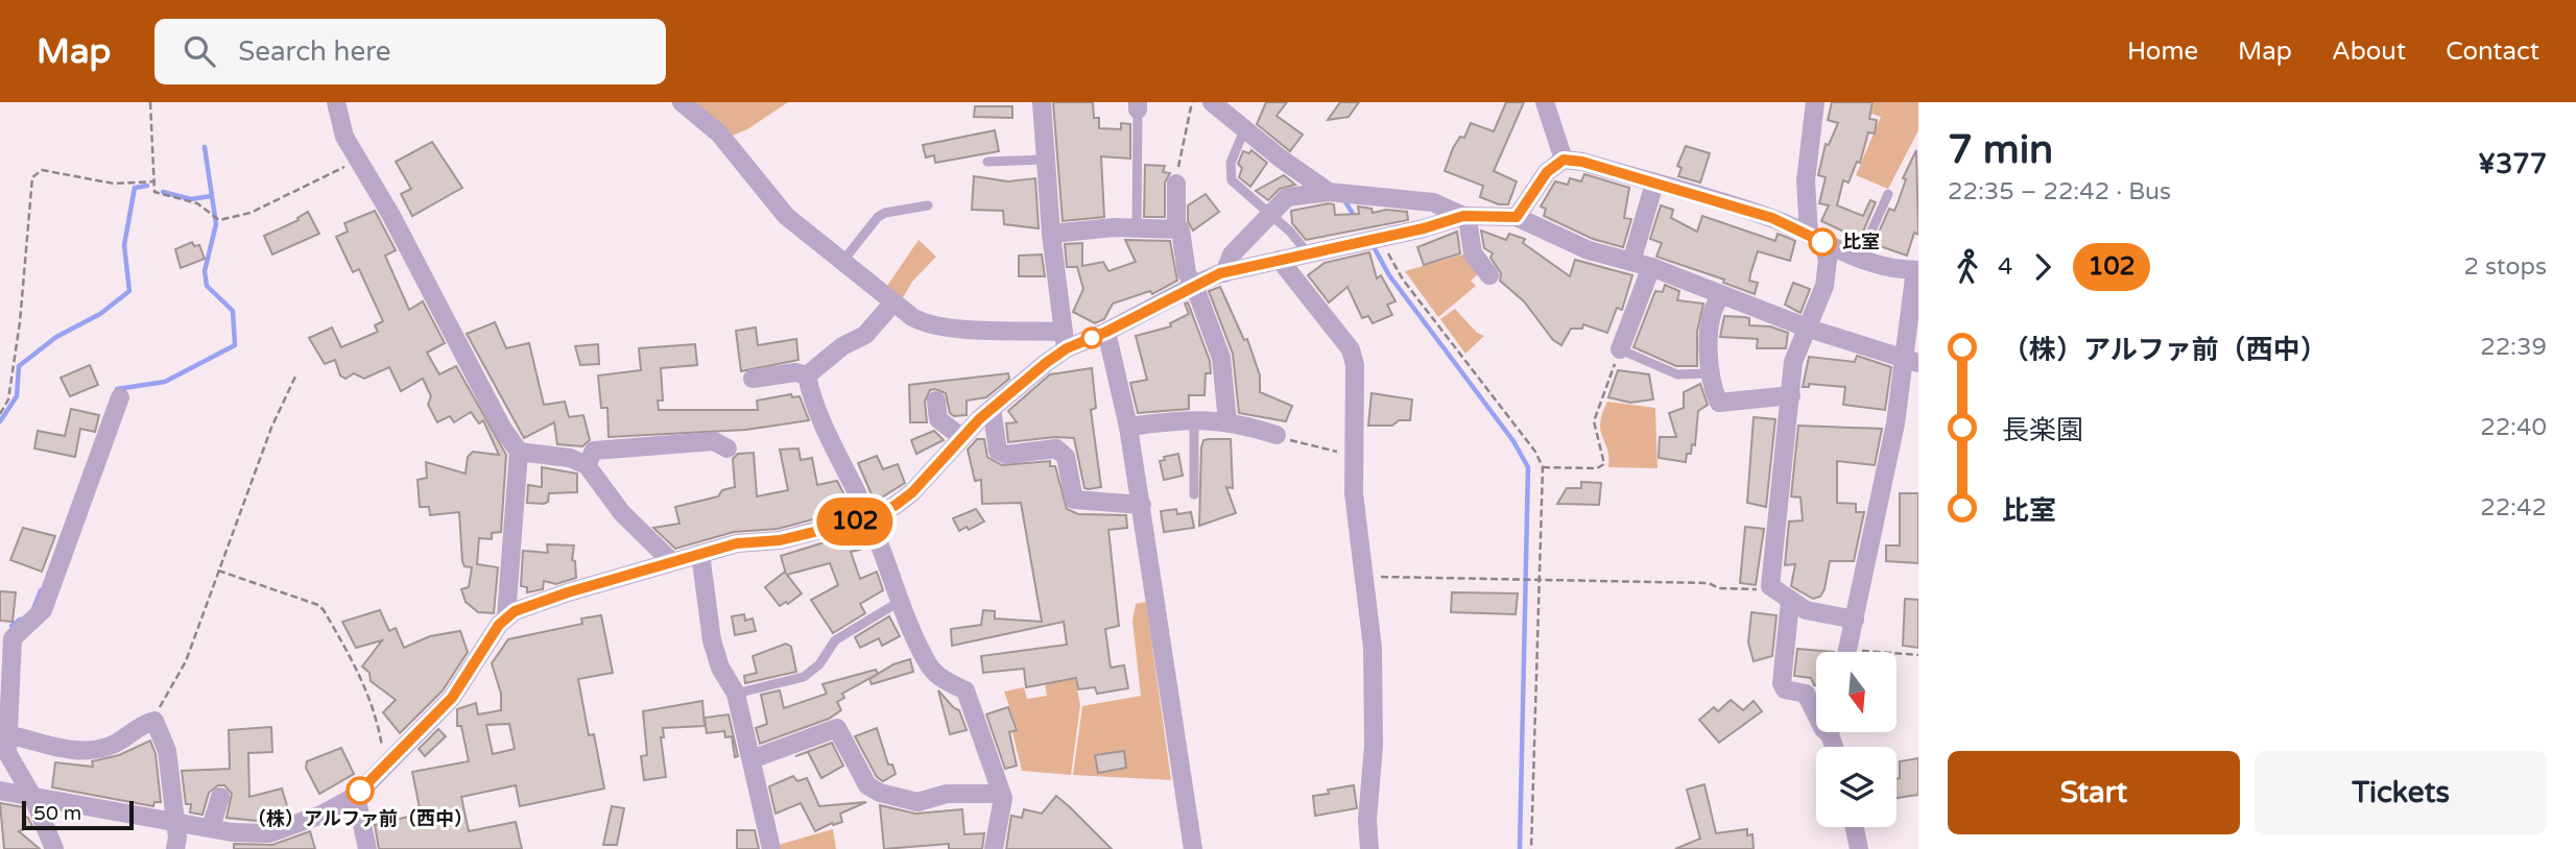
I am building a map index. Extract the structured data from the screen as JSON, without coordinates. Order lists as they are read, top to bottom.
{
  "places": ["比室", "（株）アルファ前（西中）"],
  "lines": ["bus line 102"],
  "scale_bar": "50 m",
  "north": "bottom",
  "page": {
    "header": "Map",
    "search": "Search here",
    "nav": [
      "Home",
      "Map",
      "About",
      "Contact"
    ],
    "on_map": "102",
    "heading": ["7 min", "22:35 – 22:42 · Bus", "¥377"],
    "legs": ["4", "102", "2 stops"],
    "list": [
      {
        "name": "（株）アルファ前（西中）",
        "value": "22:39"
      },
      {
        "name": "長楽園",
        "value": "22:40"
      },
      {
        "name": "比室",
        "value": "22:42"
      }
    ],
    "buttons": ["Start", "Tickets"],
    "scale": "50 m"
  }
}
